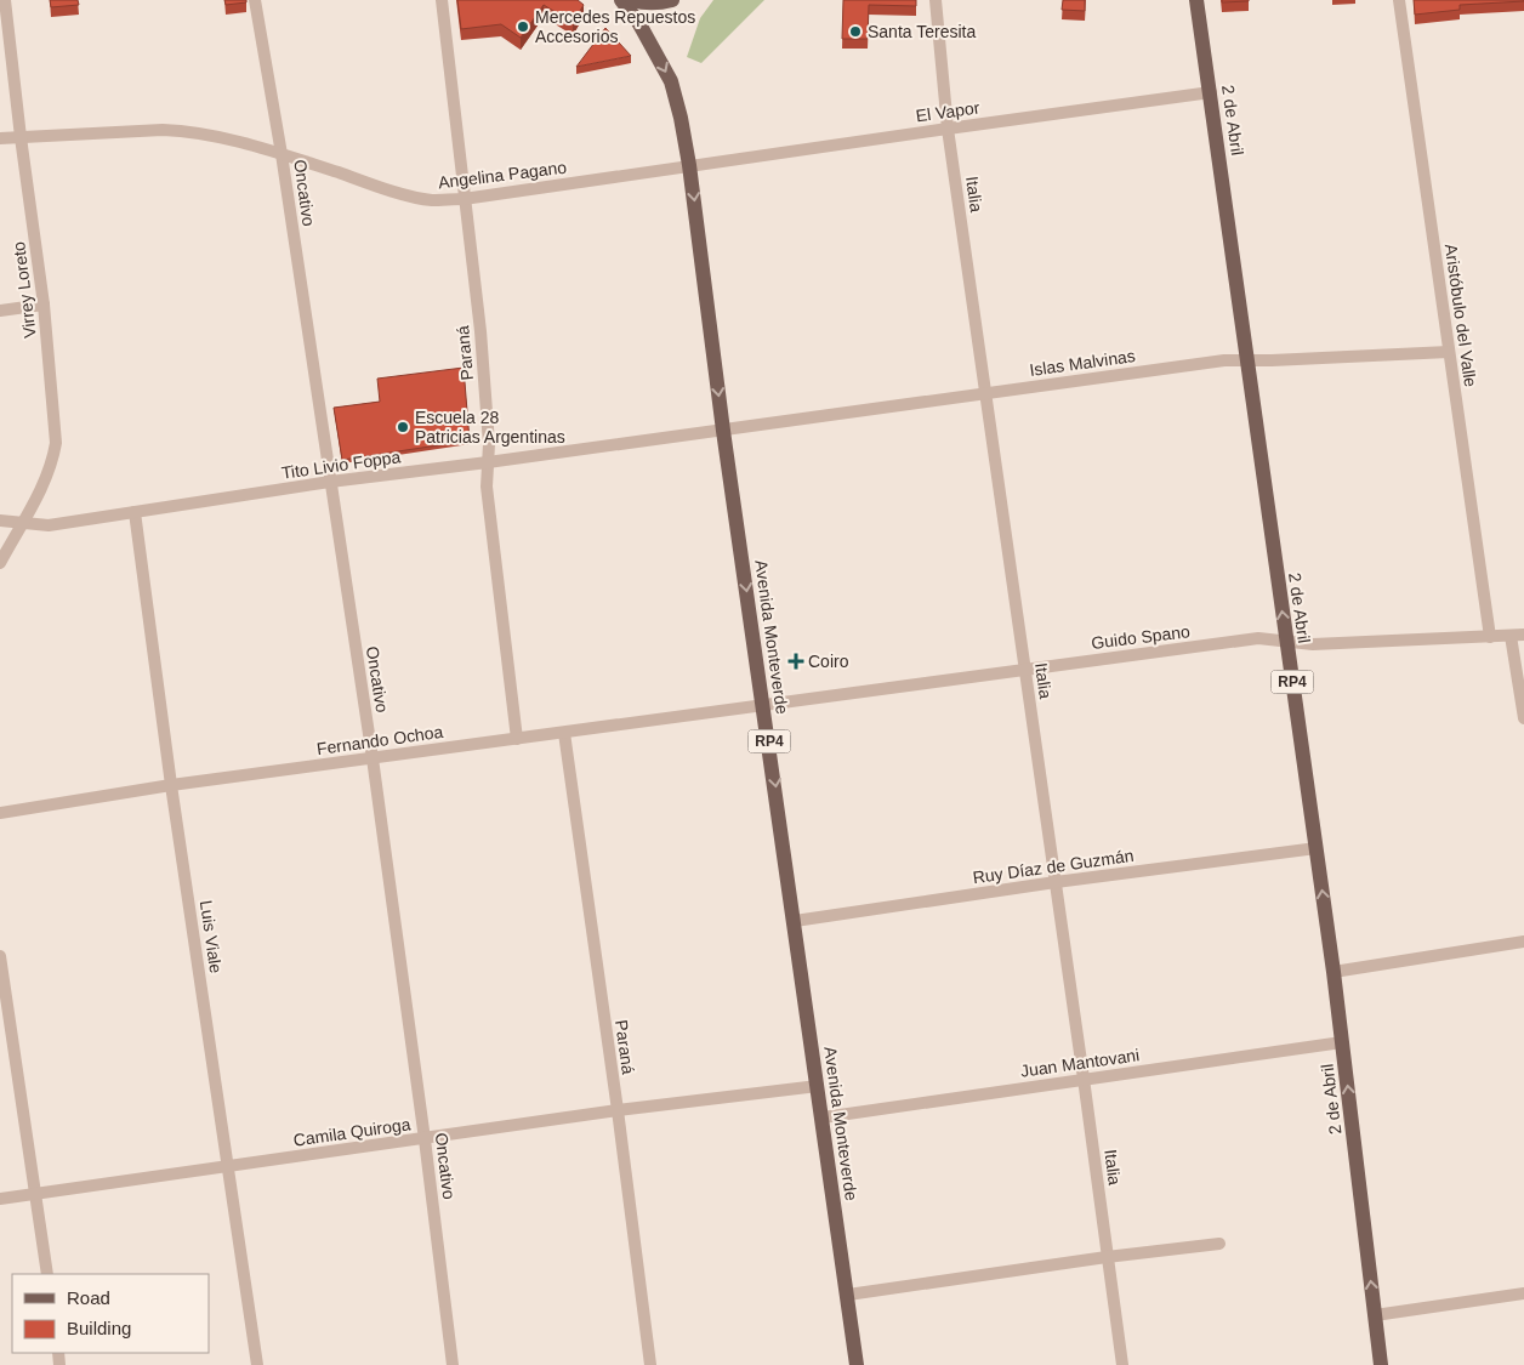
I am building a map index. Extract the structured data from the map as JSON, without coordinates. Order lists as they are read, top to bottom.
{
  "streets": {
    "main road": ["2 de Abril", "Avenida Monteverde", "RP4"],
    "street": [
      "El Vapor",
      "Angelina Pagano",
      "Oncativo",
      "Italia",
      "Virrey Loreto",
      "Aristóbulo del Valle",
      "Paraná",
      "Islas Malvinas",
      "Tito Livio Foppa",
      "Guido Spano",
      "Fernando Ochoa",
      "Ruy Díaz de Guzmán",
      "Luis Viale",
      "Juan Mantovani",
      "Camila Quiroga"
    ]
  },
  "crossings": [
    ["El Vapor", "2 de Abril"],
    ["El Vapor", "Angelina Pagano"],
    ["El Vapor", "Italia"],
    ["El Vapor", "Avenida Monteverde"],
    ["2 de Abril", "Islas Malvinas"],
    ["2 de Abril", "Guido Spano"],
    ["2 de Abril", "Ruy Díaz de Guzmán"],
    ["2 de Abril", "Juan Mantovani"],
    ["Angelina Pagano", "Oncativo"],
    ["Angelina Pagano", "Virrey Loreto"],
    ["Angelina Pagano", "Paraná"],
    ["Angelina Pagano", "Avenida Monteverde"],
    ["Oncativo", "Tito Livio Foppa"],
    ["Oncativo", "Fernando Ochoa"],
    ["Oncativo", "Camila Quiroga"],
    ["Italia", "Islas Malvinas"],
    ["Italia", "Guido Spano"],
    ["Italia", "Ruy Díaz de Guzmán"],
    ["Italia", "Juan Mantovani"],
    ["Virrey Loreto", "Tito Livio Foppa"],
    ["Aristóbulo del Valle", "Islas Malvinas"],
    ["Aristóbulo del Valle", "Guido Spano"],
    ["Paraná", "Tito Livio Foppa"],
    ["Paraná", "Fernando Ochoa"],
    ["Paraná", "Camila Quiroga"],
    ["Islas Malvinas", "Tito Livio Foppa"],
    ["Islas Malvinas", "Avenida Monteverde"],
    ["Tito Livio Foppa", "Avenida Monteverde"],
    ["Tito Livio Foppa", "Luis Viale"],
    ["Avenida Monteverde", "Guido Spano"],
    ["Avenida Monteverde", "Fernando Ochoa"],
    ["Avenida Monteverde", "Ruy Díaz de Guzmán"],
    ["Avenida Monteverde", "Juan Mantovani"],
    ["Avenida Monteverde", "Camila Quiroga"],
    ["Guido Spano", "Fernando Ochoa"],
    ["Fernando Ochoa", "Luis Viale"],
    ["Luis Viale", "Camila Quiroga"]
  ],
  "one_way": ["2 de Abril", "Avenida Monteverde"],
  "places": {
    "other": ["Mercedes Repuestos Accesorios", "Santa Teresita", "Escuela 28 Patricias Argentinas"],
    "health": ["Coiro"]
  },
  "legend": ["Road", "Building"]
}
